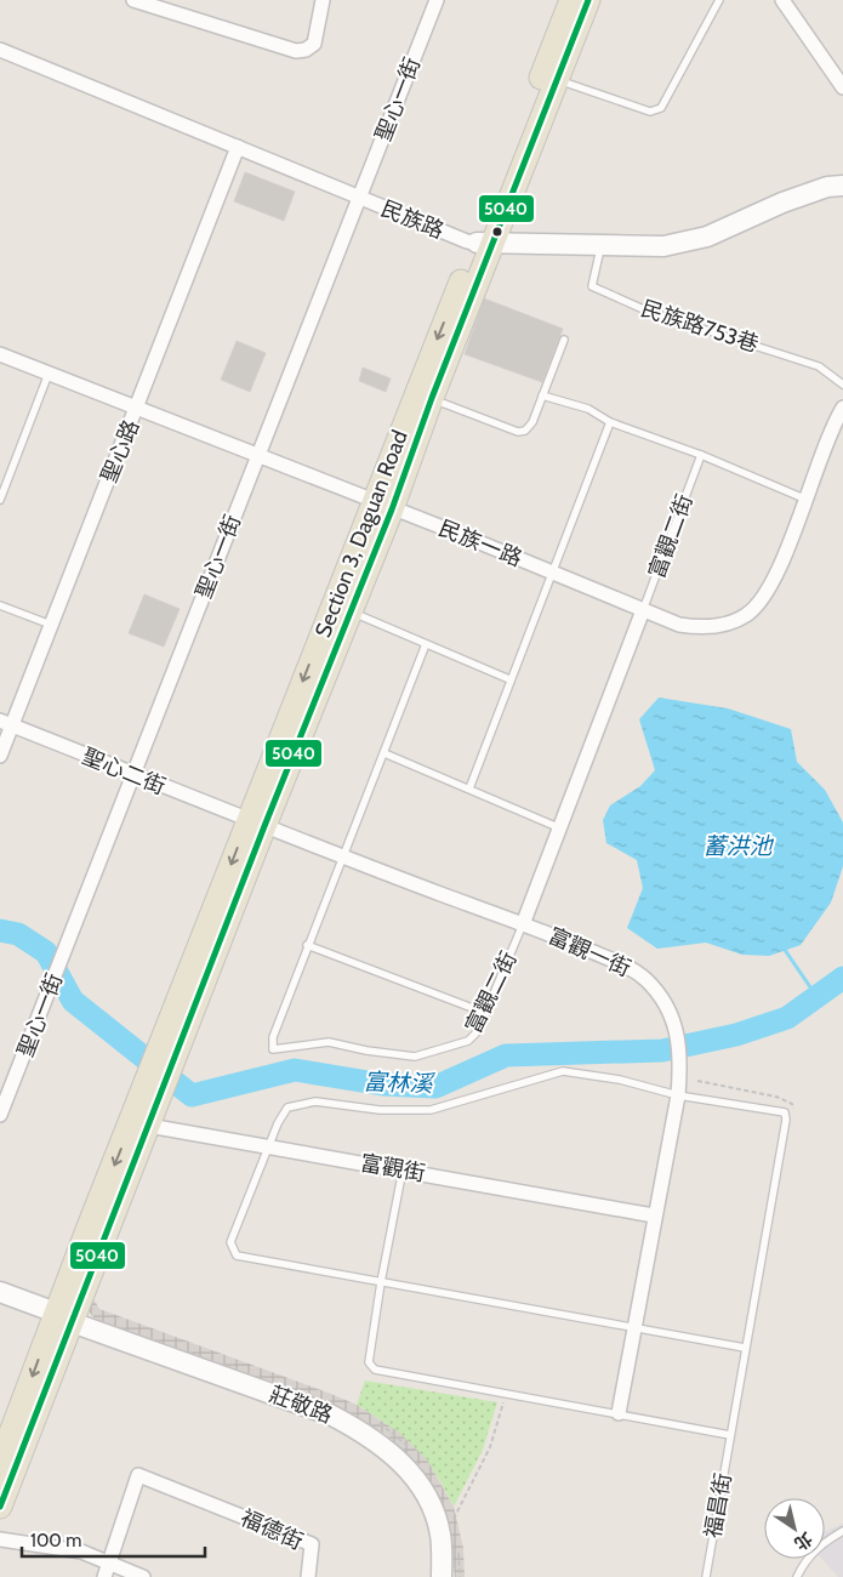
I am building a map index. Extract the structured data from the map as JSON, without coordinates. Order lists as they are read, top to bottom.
{
  "streets": {
    "main road": ["Section 3, Daguan Road"],
    "street": [
      "聖心一街",
      "民族路",
      "聖心路",
      "富觀二街",
      "民族一路",
      "聖心二街",
      "富觀一街",
      "富觀街",
      "莊敬路",
      "福德街"
    ],
    "lane": ["民族路753巷", "福昌街"]
  },
  "crossings": [
    ["聖心一街", "民族路"],
    ["聖心一街", "民族一路"],
    ["聖心一街", "聖心二街"],
    ["民族路", "民族路753巷"],
    ["民族路", "聖心路"],
    ["民族路", "Section 3, Daguan Road"],
    ["聖心路", "民族一路"],
    ["聖心路", "聖心二街"],
    ["Section 3, Daguan Road", "民族一路"],
    ["Section 3, Daguan Road", "聖心二街"],
    ["Section 3, Daguan Road", "富觀一街"],
    ["Section 3, Daguan Road", "富觀街"],
    ["富觀二街", "民族一路"],
    ["富觀二街", "富觀一街"],
    ["聖心二街", "富觀一街"],
    ["富觀一街", "富觀街"],
    ["富觀一街", "福昌街"]
  ],
  "water": ["蓄洪池", "富林溪"],
  "lines": ["transit line 5040"],
  "scale_bar": "100 m",
  "north": "bottom right"
}
